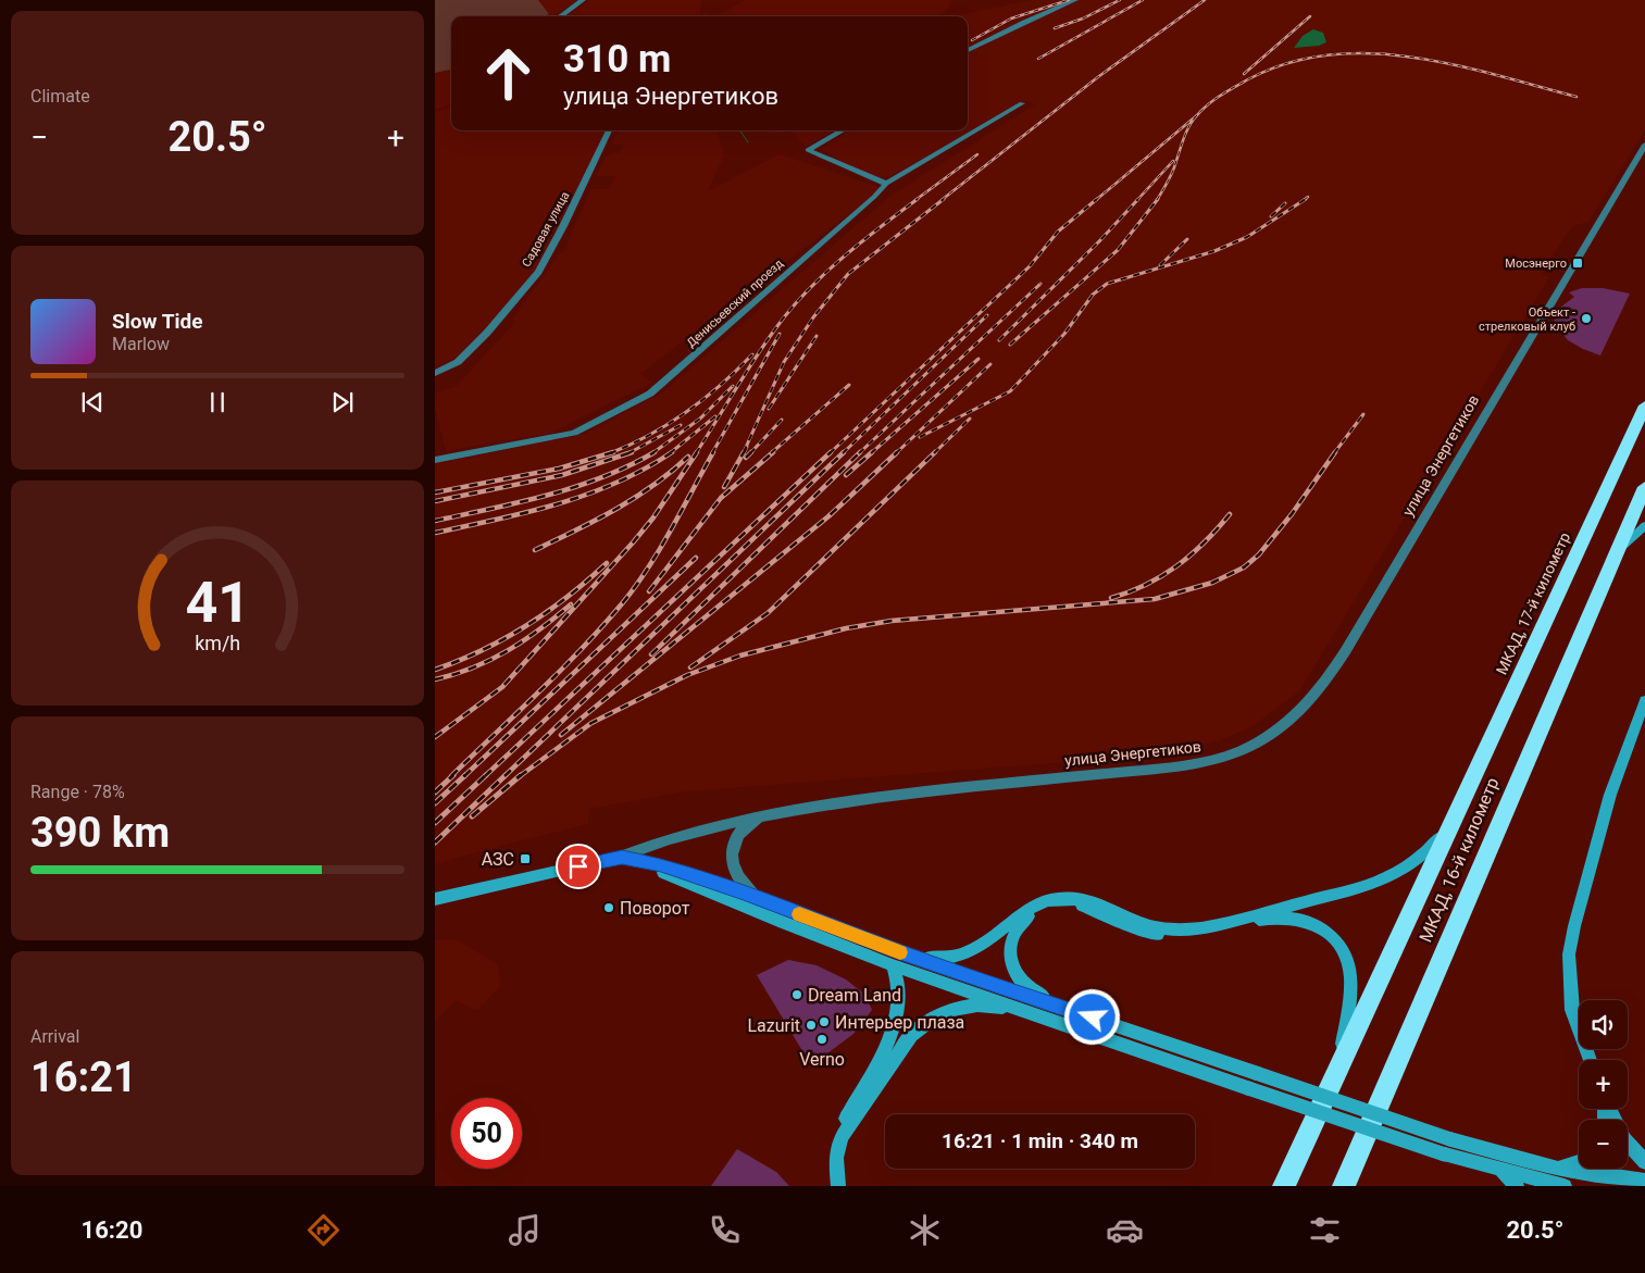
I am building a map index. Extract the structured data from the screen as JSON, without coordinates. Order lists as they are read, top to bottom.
{
  "streets": {
    "highway": ["МКАД, 17-й километр", "МКАД, 16-й километр"],
    "main road": ["улица Энергетиков"],
    "street": ["Садовая улица", "Денисьевский проезд"]
  },
  "crossings": [
    ["МКАД, 17-й километр", "МКАД, 16-й километр"]
  ],
  "places": {
    "transit": ["Мосэнерго", "АЗС"],
    "other": [
      "Объект - стрелковый клуб",
      "Поворот",
      "Dream Land",
      "Интерьер плаза",
      "Lazurit",
      "Verno"
    ]
  },
  "page": {
    "tile": [
      "Climate",
      ["Range · 78%", "390 km"],
      ["Arrival", "16:21"]
    ],
    "turn": ["310 m", "улица Энергетиков"],
    "heat": ["−", "20.5°", "+"],
    "song": ["Slow Tide", "Marlow"],
    "map_buttons": ["+", "−"],
    "limit": "50",
    "trip": "16:21 · 1 min · 340 m",
    "tabs": ["16:20", "20.5°"],
    "gauge": ["41", "km/h"]
  }
}
